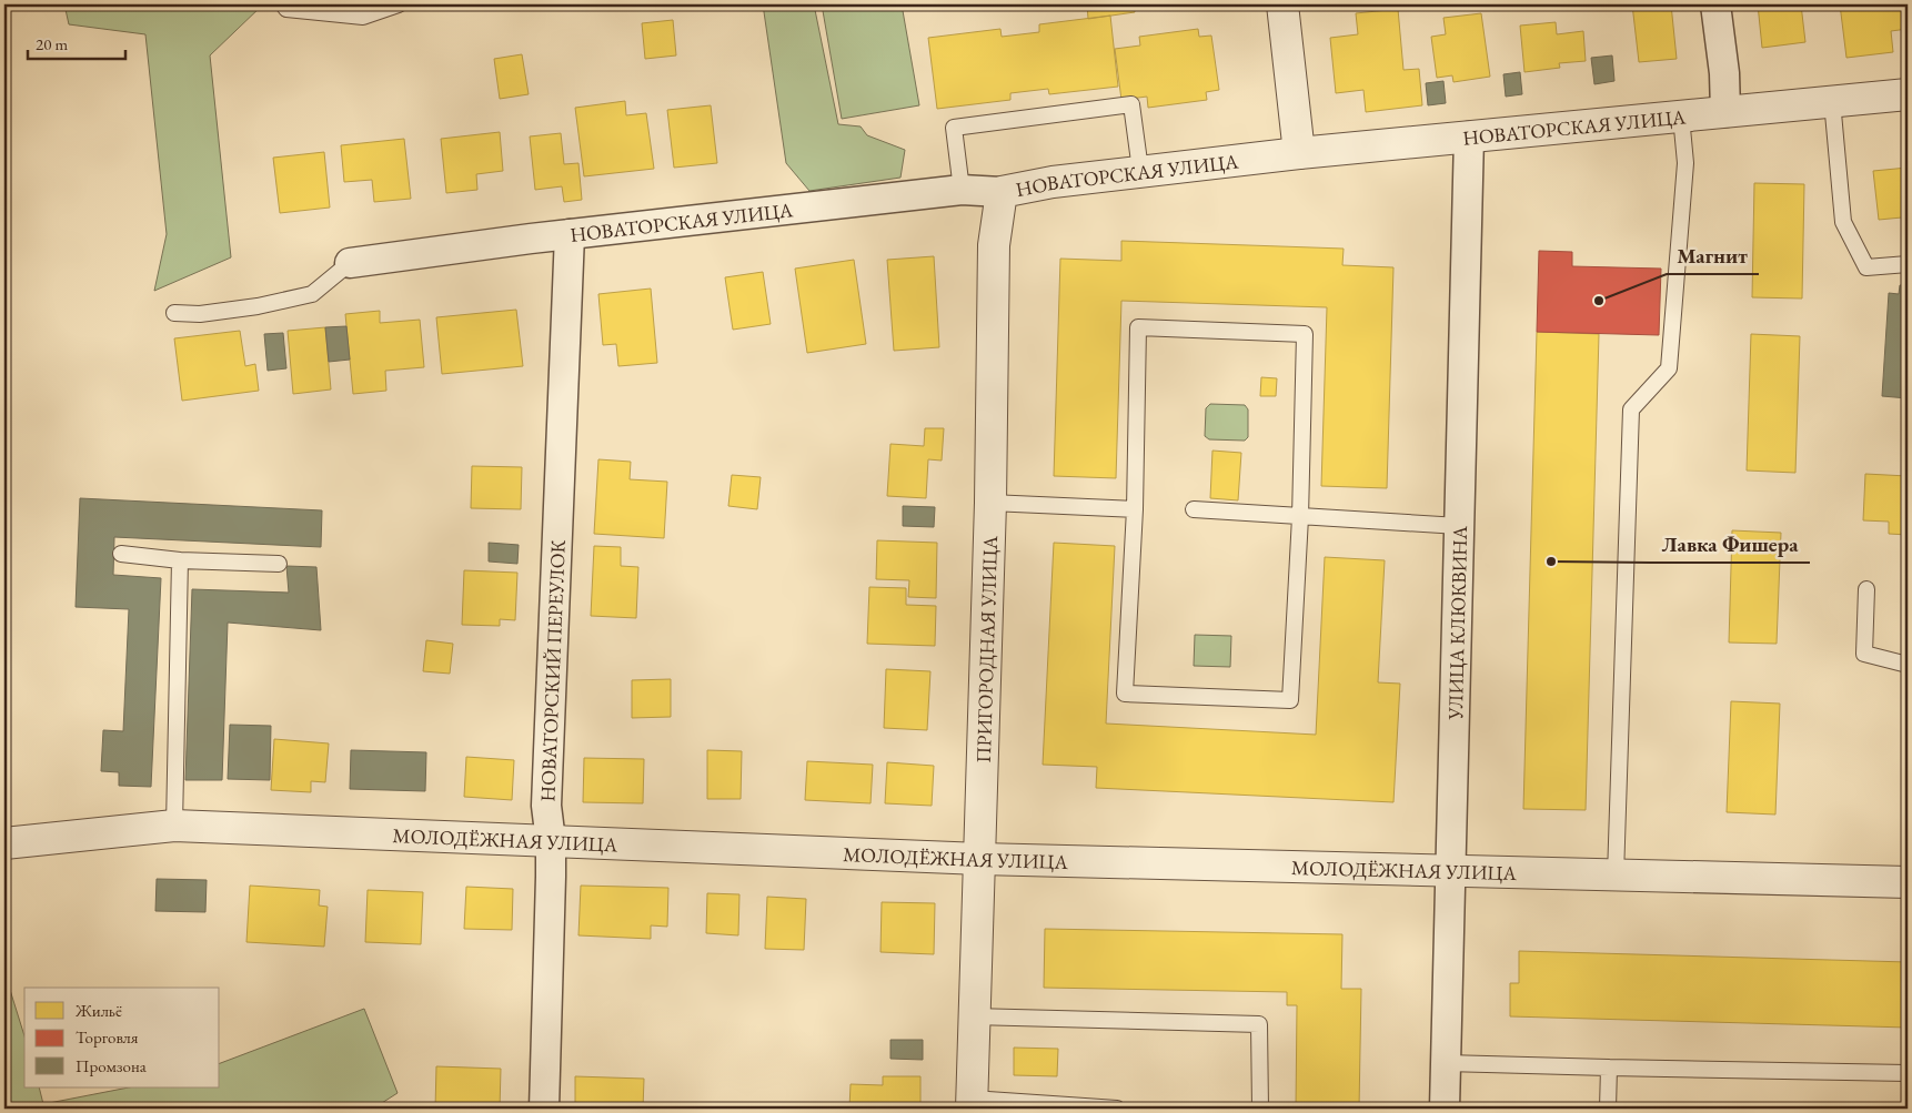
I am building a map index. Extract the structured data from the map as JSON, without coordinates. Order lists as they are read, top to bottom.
{
  "streets": {
    "street": [
      "НОВАТОРСКАЯ УЛИЦА",
      "УЛИЦА КЛЮКВИНА",
      "ПРИГОРОДНАЯ УЛИЦА",
      "НОВАТОРСКИЙ ПЕРЕУЛОК",
      "МОЛОДЁЖНАЯ УЛИЦА"
    ]
  },
  "crossings": [
    ["НОВАТОРСКАЯ УЛИЦА", "УЛИЦА КЛЮКВИНА"],
    ["НОВАТОРСКАЯ УЛИЦА", "ПРИГОРОДНАЯ УЛИЦА"],
    ["НОВАТОРСКАЯ УЛИЦА", "НОВАТОРСКИЙ ПЕРЕУЛОК"],
    ["УЛИЦА КЛЮКВИНА", "МОЛОДЁЖНАЯ УЛИЦА"],
    ["ПРИГОРОДНАЯ УЛИЦА", "МОЛОДЁЖНАЯ УЛИЦА"],
    ["НОВАТОРСКИЙ ПЕРЕУЛОК", "МОЛОДЁЖНАЯ УЛИЦА"]
  ],
  "places": ["Магнит", "Лавка Фишера"],
  "legend": ["Жильё", "Торговля", "Промзона"],
  "scale_bar": "20 m"
}
